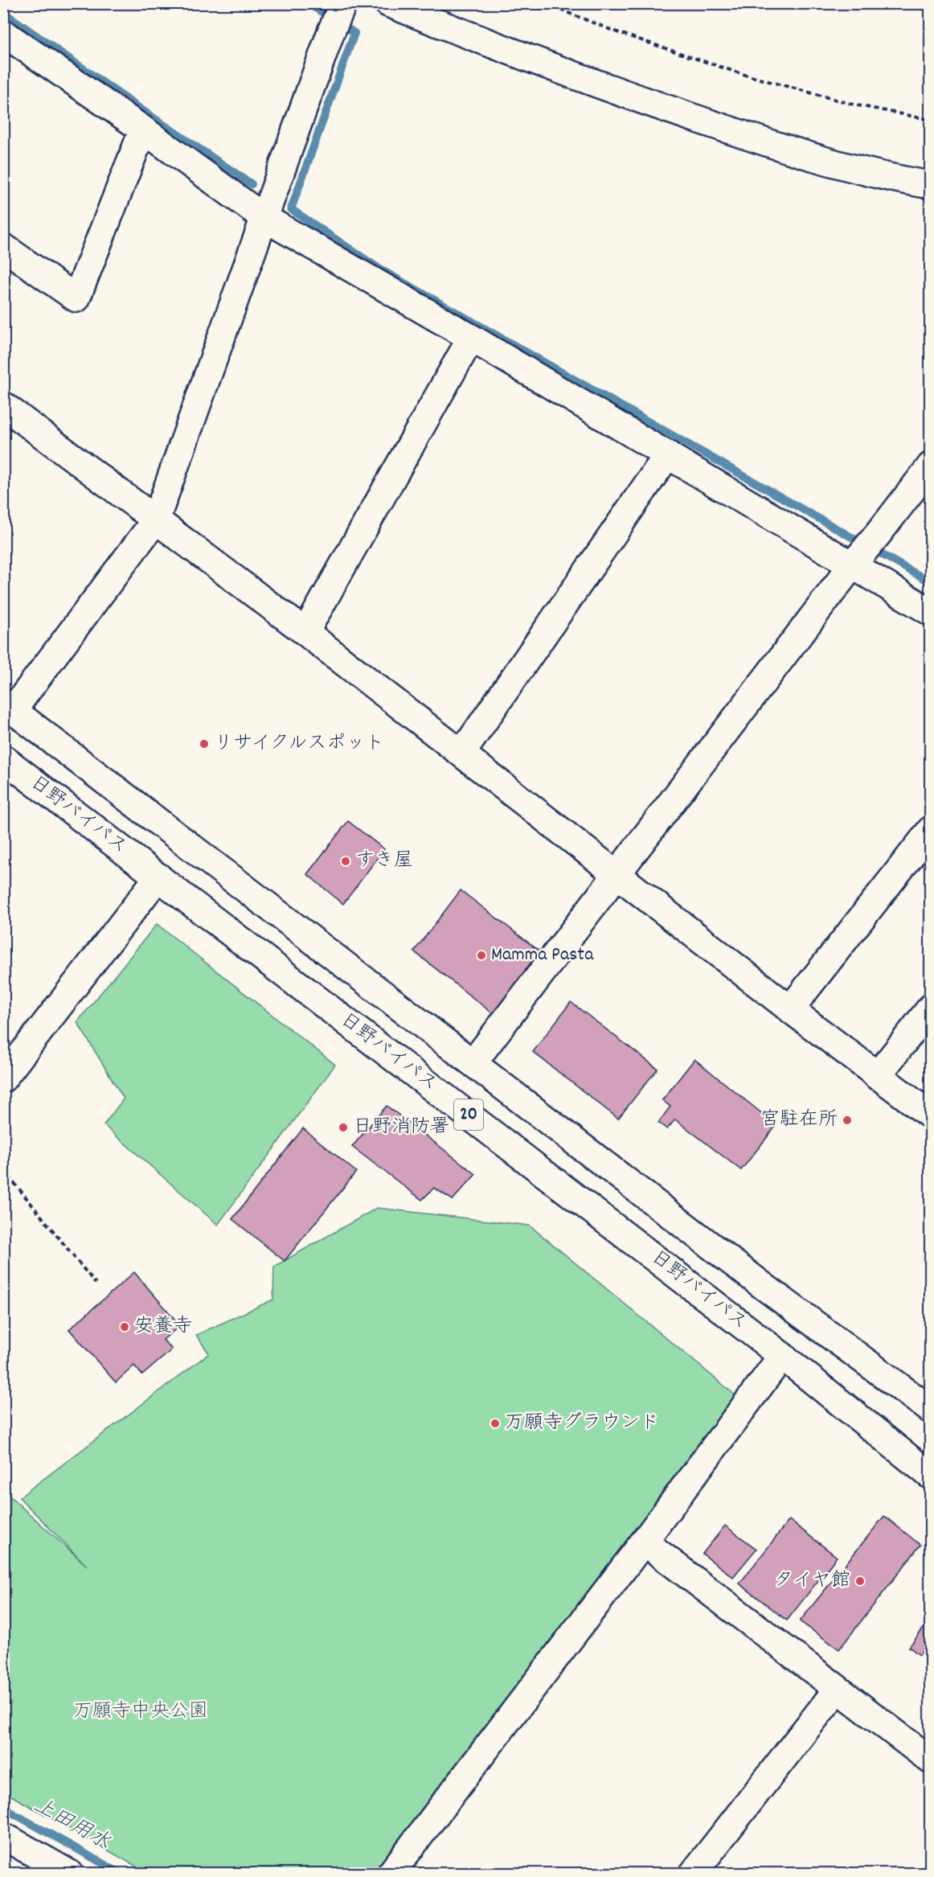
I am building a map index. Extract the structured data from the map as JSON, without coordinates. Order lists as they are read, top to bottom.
{
  "streets": {
    "main road": ["日野バイパス", "20"]
  },
  "water": ["上田用水"],
  "parks": ["万願寺中央公園"],
  "places": [
    "リサイクルスポット",
    "すき屋",
    "Mamma Pasta",
    "宮駐在所",
    "日野消防署",
    "安養寺",
    "万願寺グラウンド",
    "タイヤ館"
  ]
}
